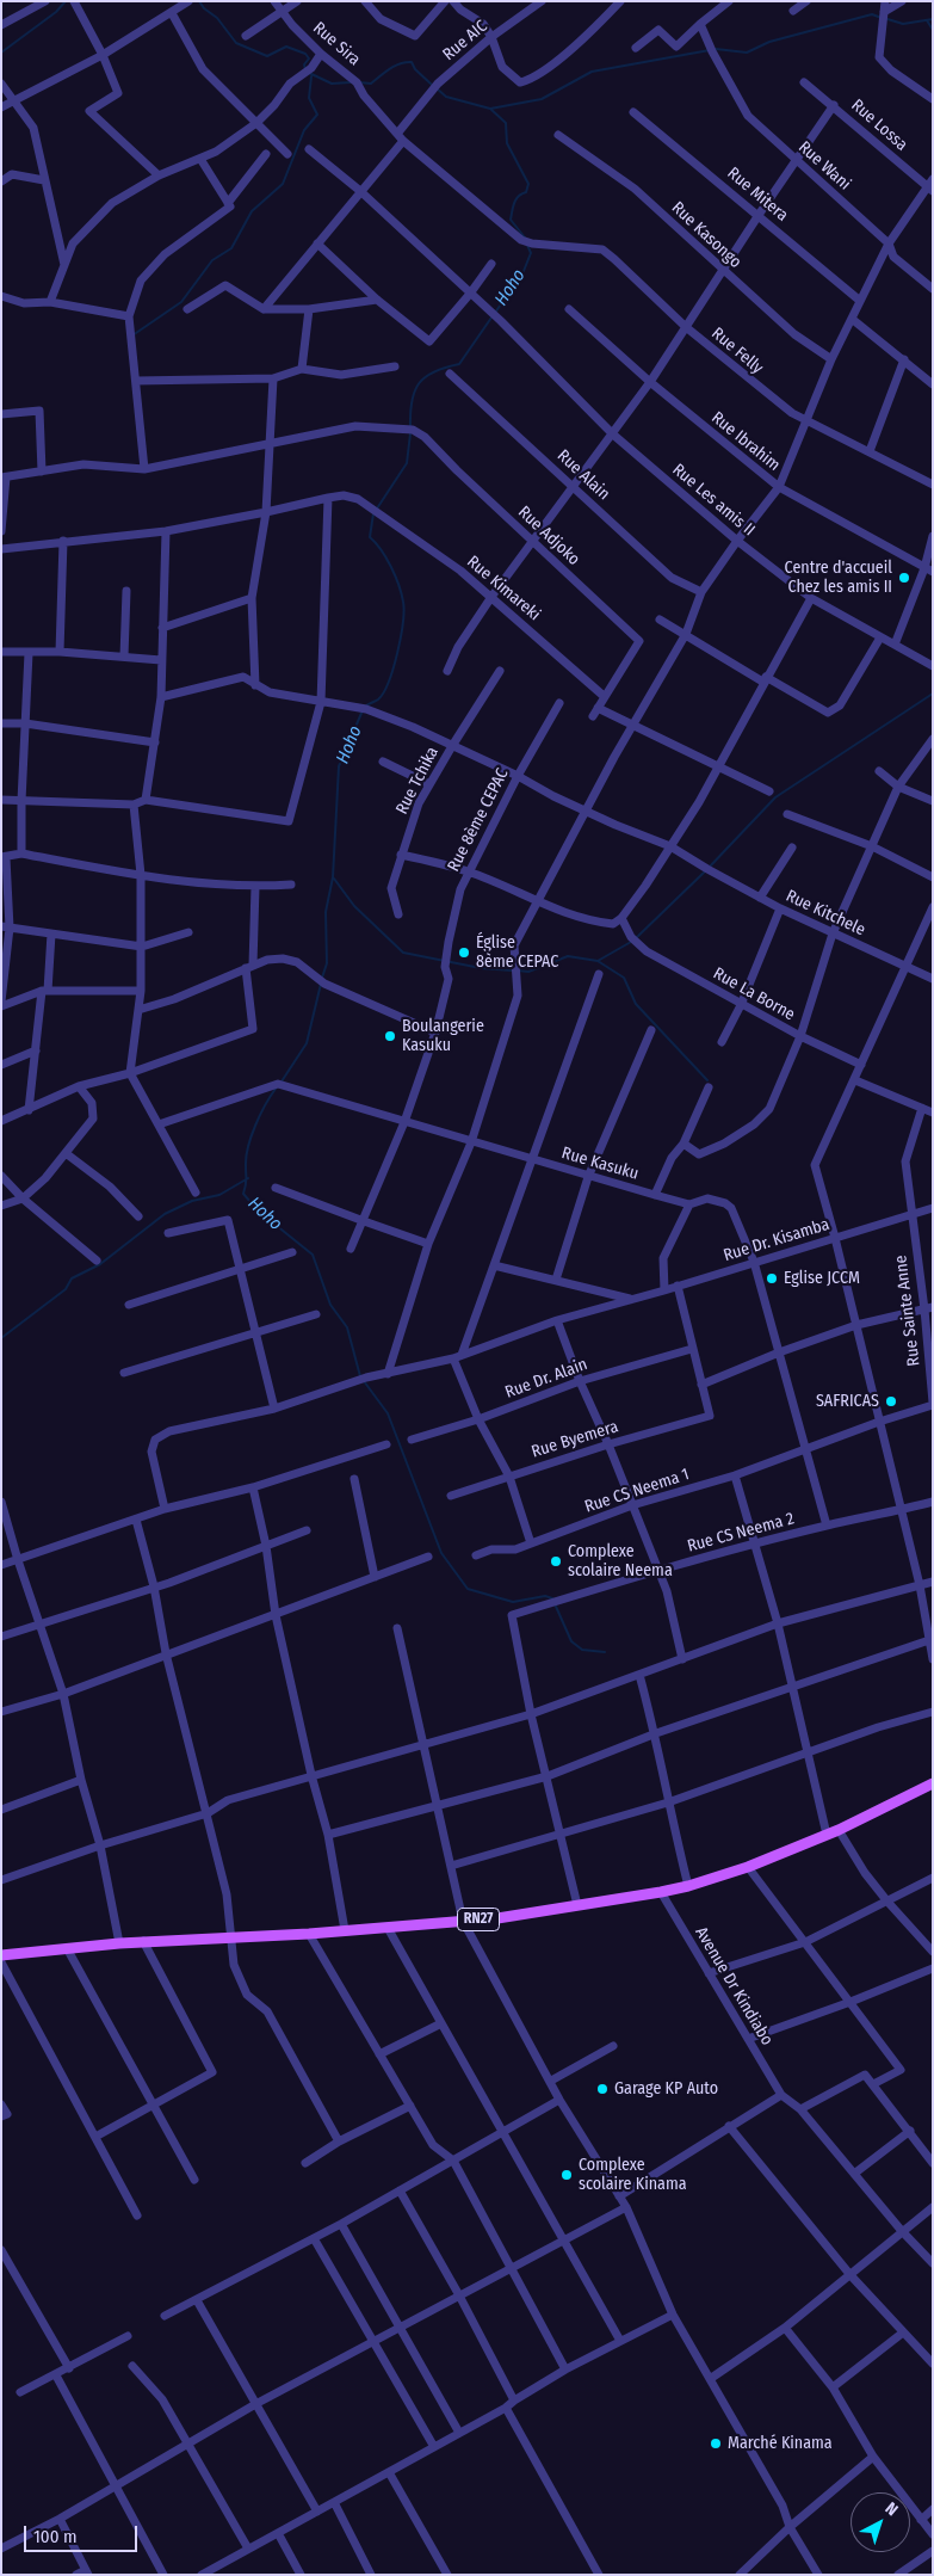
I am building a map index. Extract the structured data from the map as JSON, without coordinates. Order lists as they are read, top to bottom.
{
  "streets": {
    "main road": ["RN27"],
    "street": [
      "Rue AIC",
      "Rue Sira",
      "Rue Lossa",
      "Rue Wani",
      "Rue Mitera",
      "Rue Kasongo",
      "Rue Felly",
      "Rue Ibrahim",
      "Rue Alain",
      "Rue Les amis II",
      "Rue Adjoko",
      "Rue Kimareki",
      "Rue Tchika",
      "Rue 8ème CEPAC",
      "Rue Kitchele",
      "Rue La Borne",
      "Rue Kasuku",
      "Rue Dr. Kisamba",
      "Rue Sainte Anne",
      "Rue Dr. Alain",
      "Rue Byemera",
      "Rue CS Neema 1",
      "Rue CS Neema 2",
      "Avenue Dr Kindiabo"
    ]
  },
  "crossings": [
    ["Rue AIC", "Rue Sira"],
    ["Rue AIC", "Rue Les amis II"],
    ["Rue Sira", "Rue Felly"],
    ["Rue Adjoko", "Rue Kimareki"],
    ["Rue Tchika", "Rue Kitchele"],
    ["Rue 8ème CEPAC", "Rue Kitchele"],
    ["Rue Kasuku", "Rue Dr. Kisamba"],
    ["Rue Kasuku", "Rue CS Neema 1"],
    ["Rue Kasuku", "Rue CS Neema 2"],
    ["Rue Dr. Kisamba", "Rue Sainte Anne"],
    ["Rue Sainte Anne", "Rue CS Neema 1"],
    ["RN27", "Avenue Dr Kindiabo"]
  ],
  "water": ["Hoho"],
  "places": [
    "Centre d'accueil Chez les amis II",
    "Église 8ème CEPAC",
    "Boulangerie Kasuku",
    "Eglise JCCM",
    "SAFRICAS",
    "Complexe scolaire Neema",
    "Garage KP Auto",
    "Complexe scolaire Kinama",
    "Marché Kinama"
  ],
  "scale_bar": "100 m",
  "north": "top right"
}
